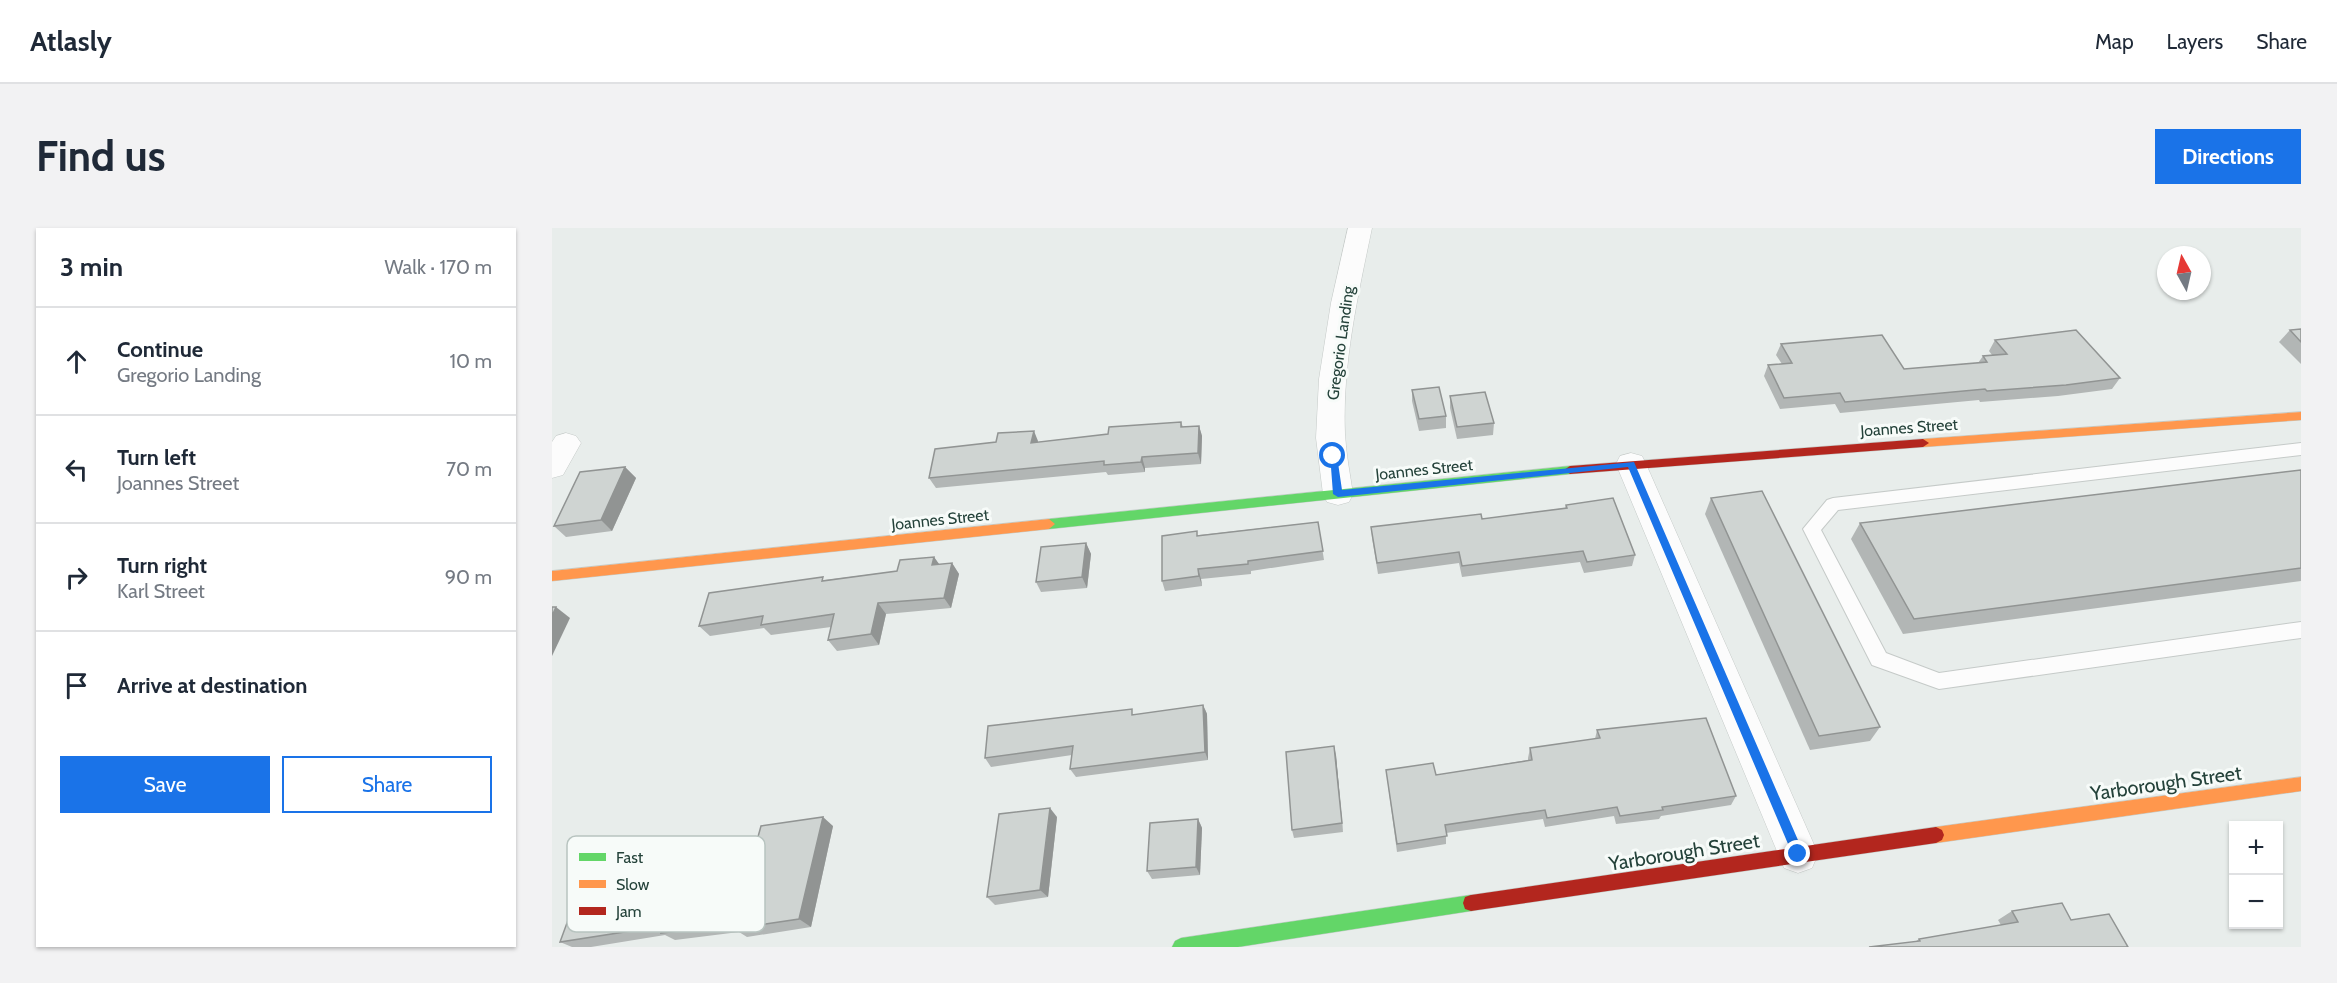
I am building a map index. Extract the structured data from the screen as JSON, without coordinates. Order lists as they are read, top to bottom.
{
  "streets": {
    "street": ["Gregorio Landing", "Joannes Street", "Yarborough Street"]
  },
  "crossings": [
    ["Gregorio Landing", "Joannes Street"]
  ],
  "legend": ["Fast", "Slow", "Jam"],
  "north": "top",
  "page": {
    "header": "Atlasly",
    "nav": ["Map", "Layers", "Share"],
    "buttons": [
      "Directions",
      ["Save", "Share"]
    ],
    "title": "Find us",
    "heading": ["3 min", "Walk · 170 m"],
    "list": [
      ["Continue", "Gregorio Landing", "10 m"],
      ["Turn left", "Joannes Street", "70 m"],
      ["Turn right", "Karl Street", "90 m"],
      "Arrive at destination"
    ],
    "map_buttons": ["+", "−"]
  }
}
